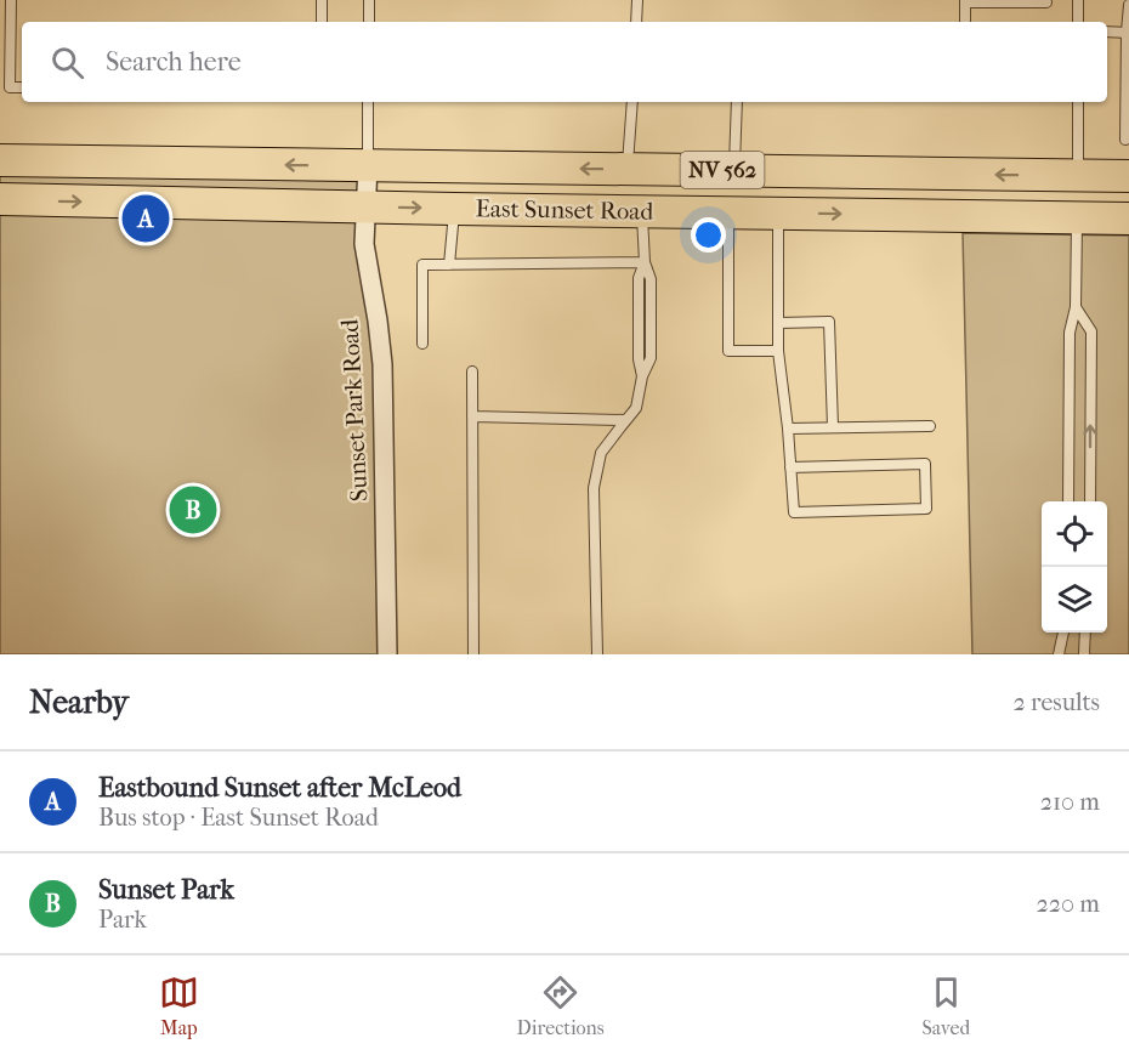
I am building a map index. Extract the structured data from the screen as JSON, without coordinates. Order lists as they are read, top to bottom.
{
  "streets": {
    "main road": ["NV 562", "East Sunset Road"],
    "street": ["Sunset Park Road"]
  },
  "crossings": [
    ["East Sunset Road", "Sunset Park Road"]
  ],
  "page": {
    "search": "Search here",
    "pins": ["A", "B"],
    "heading": ["Nearby", "2 results"],
    "list": [
      {
        "mark": "A",
        "name": "Eastbound Sunset after McLeod",
        "note": "Bus stop · East Sunset Road",
        "value": "210 m"
      },
      {
        "mark": "B",
        "name": "Sunset Park",
        "note": "Park",
        "value": "220 m"
      }
    ],
    "nav": ["Map", "Directions", "Saved"]
  }
}
